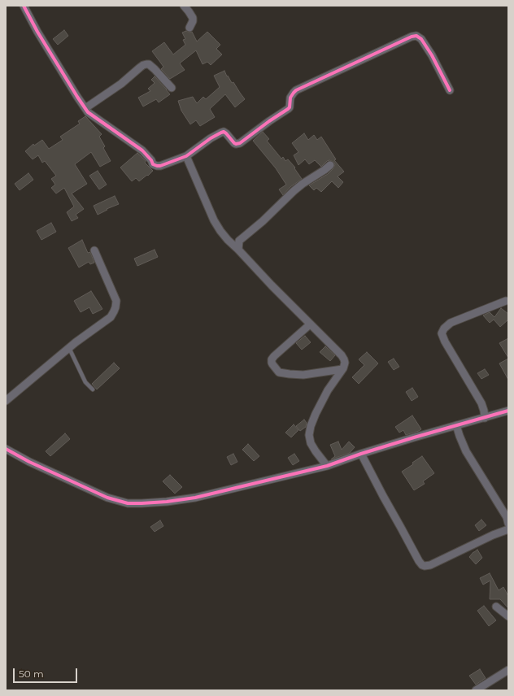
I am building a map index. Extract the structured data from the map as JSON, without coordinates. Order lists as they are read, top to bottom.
{
  "scale_bar": "50 m"
}
